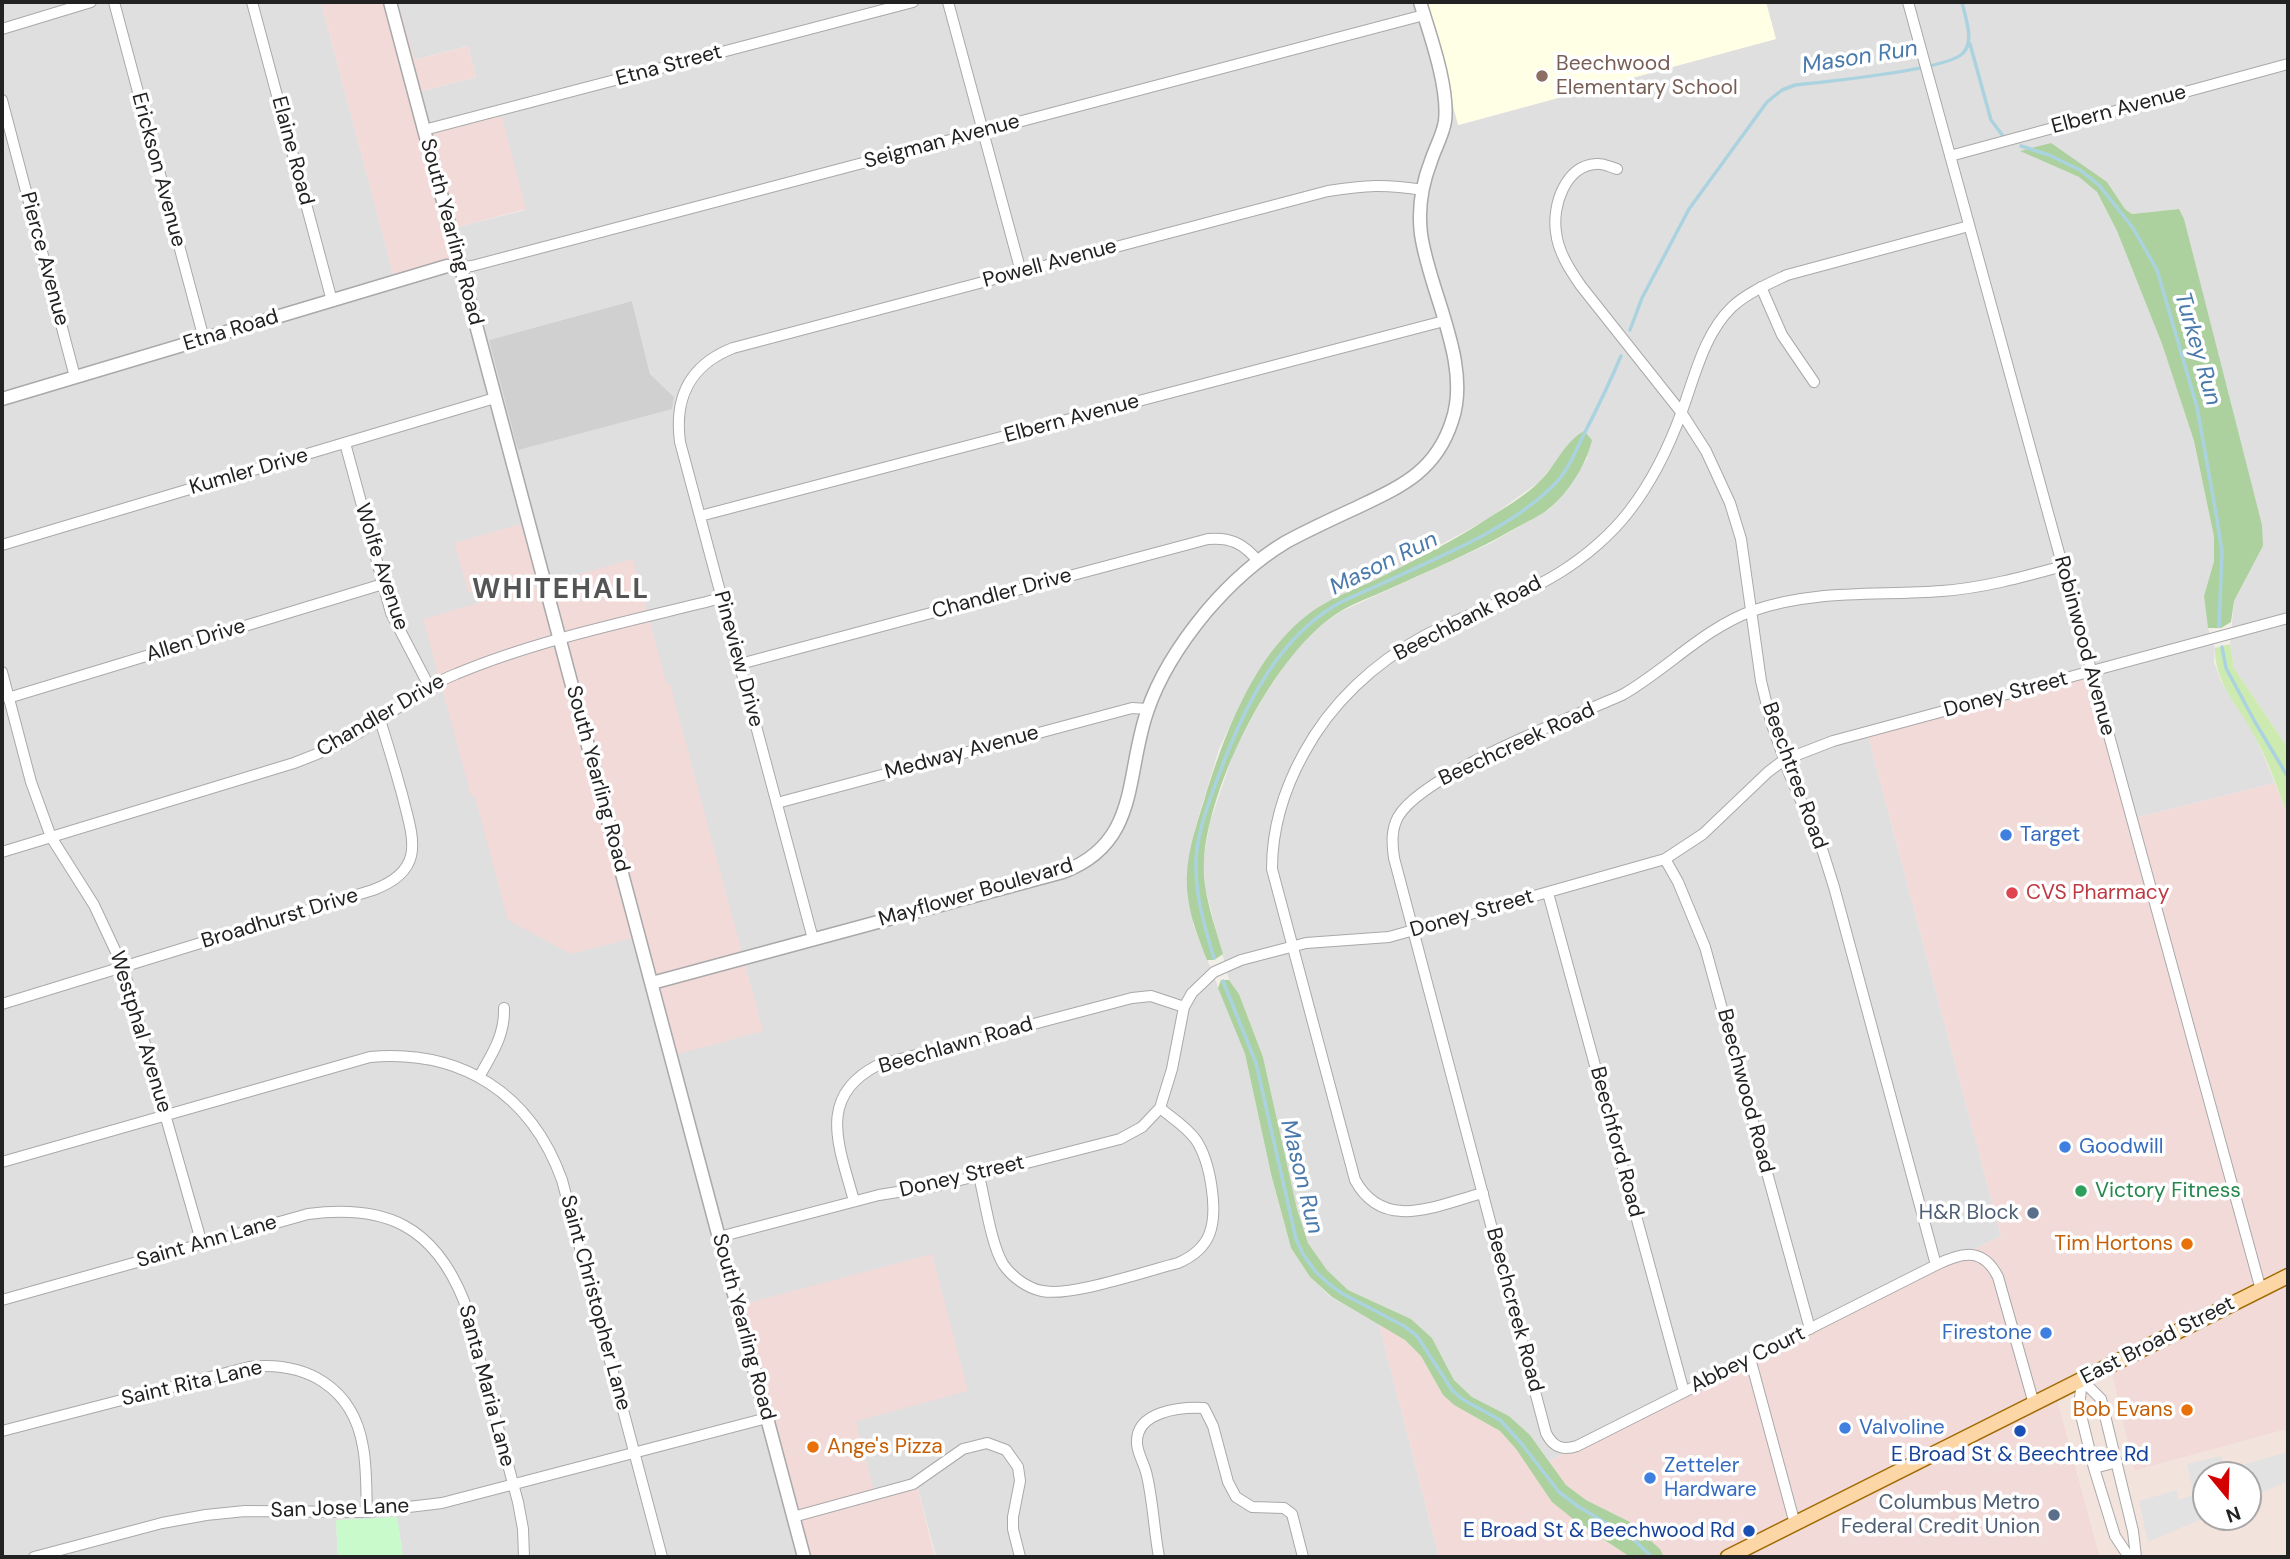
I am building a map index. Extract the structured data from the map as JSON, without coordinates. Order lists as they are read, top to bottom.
{
  "streets": {
    "main road": ["East Broad Street"],
    "street": [
      "Etna Street",
      "Elbern Avenue",
      "Seigman Avenue",
      "Elaine Road",
      "Erickson Avenue",
      "South Yearling Road",
      "Pierce Avenue",
      "Powell Avenue",
      "Etna Road",
      "Kumler Drive",
      "Wolfe Avenue",
      "Chandler Drive",
      "Beechbank Road",
      "Allen Drive",
      "Robinwood Avenue",
      "Pineview Drive",
      "Doney Street",
      "Beechcreek Road",
      "Medway Avenue",
      "Beechtree Road",
      "Mayflower Boulevard",
      "Broadhurst Drive",
      "Westphal Avenue",
      "Beechlawn Road",
      "Beechwood Road",
      "Beechford Road",
      "Saint Ann Lane",
      "Saint Christopher Lane",
      "Abbey Court",
      "Saint Rita Lane",
      "Santa Maria Lane",
      "San Jose Lane"
    ]
  },
  "crossings": [
    ["Etna Street", "South Yearling Road"],
    ["Elbern Avenue", "Robinwood Avenue"],
    ["Elbern Avenue", "Pineview Drive"],
    ["Elbern Avenue", "Mayflower Boulevard"],
    ["Seigman Avenue", "South Yearling Road"],
    ["Seigman Avenue", "Etna Road"],
    ["Seigman Avenue", "Mayflower Boulevard"],
    ["Elaine Road", "Etna Road"],
    ["Erickson Avenue", "Etna Road"],
    ["South Yearling Road", "Etna Road"],
    ["South Yearling Road", "Kumler Drive"],
    ["South Yearling Road", "Chandler Drive"],
    ["South Yearling Road", "Doney Street"],
    ["South Yearling Road", "Mayflower Boulevard"],
    ["South Yearling Road", "San Jose Lane"],
    ["Pierce Avenue", "Etna Road"],
    ["Powell Avenue", "Pineview Drive"],
    ["Powell Avenue", "Mayflower Boulevard"],
    ["Kumler Drive", "Wolfe Avenue"],
    ["Wolfe Avenue", "Chandler Drive"],
    ["Wolfe Avenue", "Allen Drive"],
    ["Chandler Drive", "Pineview Drive"],
    ["Chandler Drive", "Mayflower Boulevard"],
    ["Chandler Drive", "Broadhurst Drive"],
    ["Chandler Drive", "Westphal Avenue"],
    ["Beechbank Road", "Robinwood Avenue"],
    ["Beechbank Road", "Doney Street"],
    ["Beechbank Road", "Beechcreek Road"],
    ["Beechbank Road", "Beechtree Road"],
    ["Allen Drive", "Westphal Avenue"],
    ["Robinwood Avenue", "Doney Street"],
    ["Robinwood Avenue", "Beechcreek Road"],
    ["Robinwood Avenue", "East Broad Street"],
    ["Pineview Drive", "Medway Avenue"],
    ["Pineview Drive", "Mayflower Boulevard"],
    ["Doney Street", "Beechcreek Road"],
    ["Doney Street", "Beechtree Road"],
    ["Doney Street", "Beechlawn Road"],
    ["Doney Street", "Beechwood Road"],
    ["Doney Street", "Beechford Road"],
    ["Beechcreek Road", "Beechtree Road"],
    ["Beechcreek Road", "Abbey Court"],
    ["Medway Avenue", "Mayflower Boulevard"],
    ["Beechtree Road", "Abbey Court"],
    ["Broadhurst Drive", "Westphal Avenue"],
    ["Westphal Avenue", "Saint Ann Lane"],
    ["Westphal Avenue", "Saint Christopher Lane"],
    ["Beechwood Road", "Abbey Court"],
    ["Beechford Road", "Abbey Court"],
    ["Saint Ann Lane", "Santa Maria Lane"],
    ["Saint Christopher Lane", "San Jose Lane"],
    ["Saint Rita Lane", "San Jose Lane"],
    ["Santa Maria Lane", "San Jose Lane"]
  ],
  "districts": ["WHITEHALL"],
  "water": ["Mason Run", "Turkey Run"],
  "places": [
    "Beechwood Elementary School",
    "Target",
    "CVS Pharmacy",
    "Goodwill",
    "Victory Fitness",
    "H&R Block",
    "Tim Hortons",
    "Firestone",
    "Bob Evans",
    "Valvoline",
    "E Broad St & Beechtree Rd",
    "Ange's Pizza",
    "Zetteler Hardware",
    "Columbus Metro Federal Credit Union",
    "E Broad St & Beechwood Rd"
  ],
  "north": "bottom"
}
